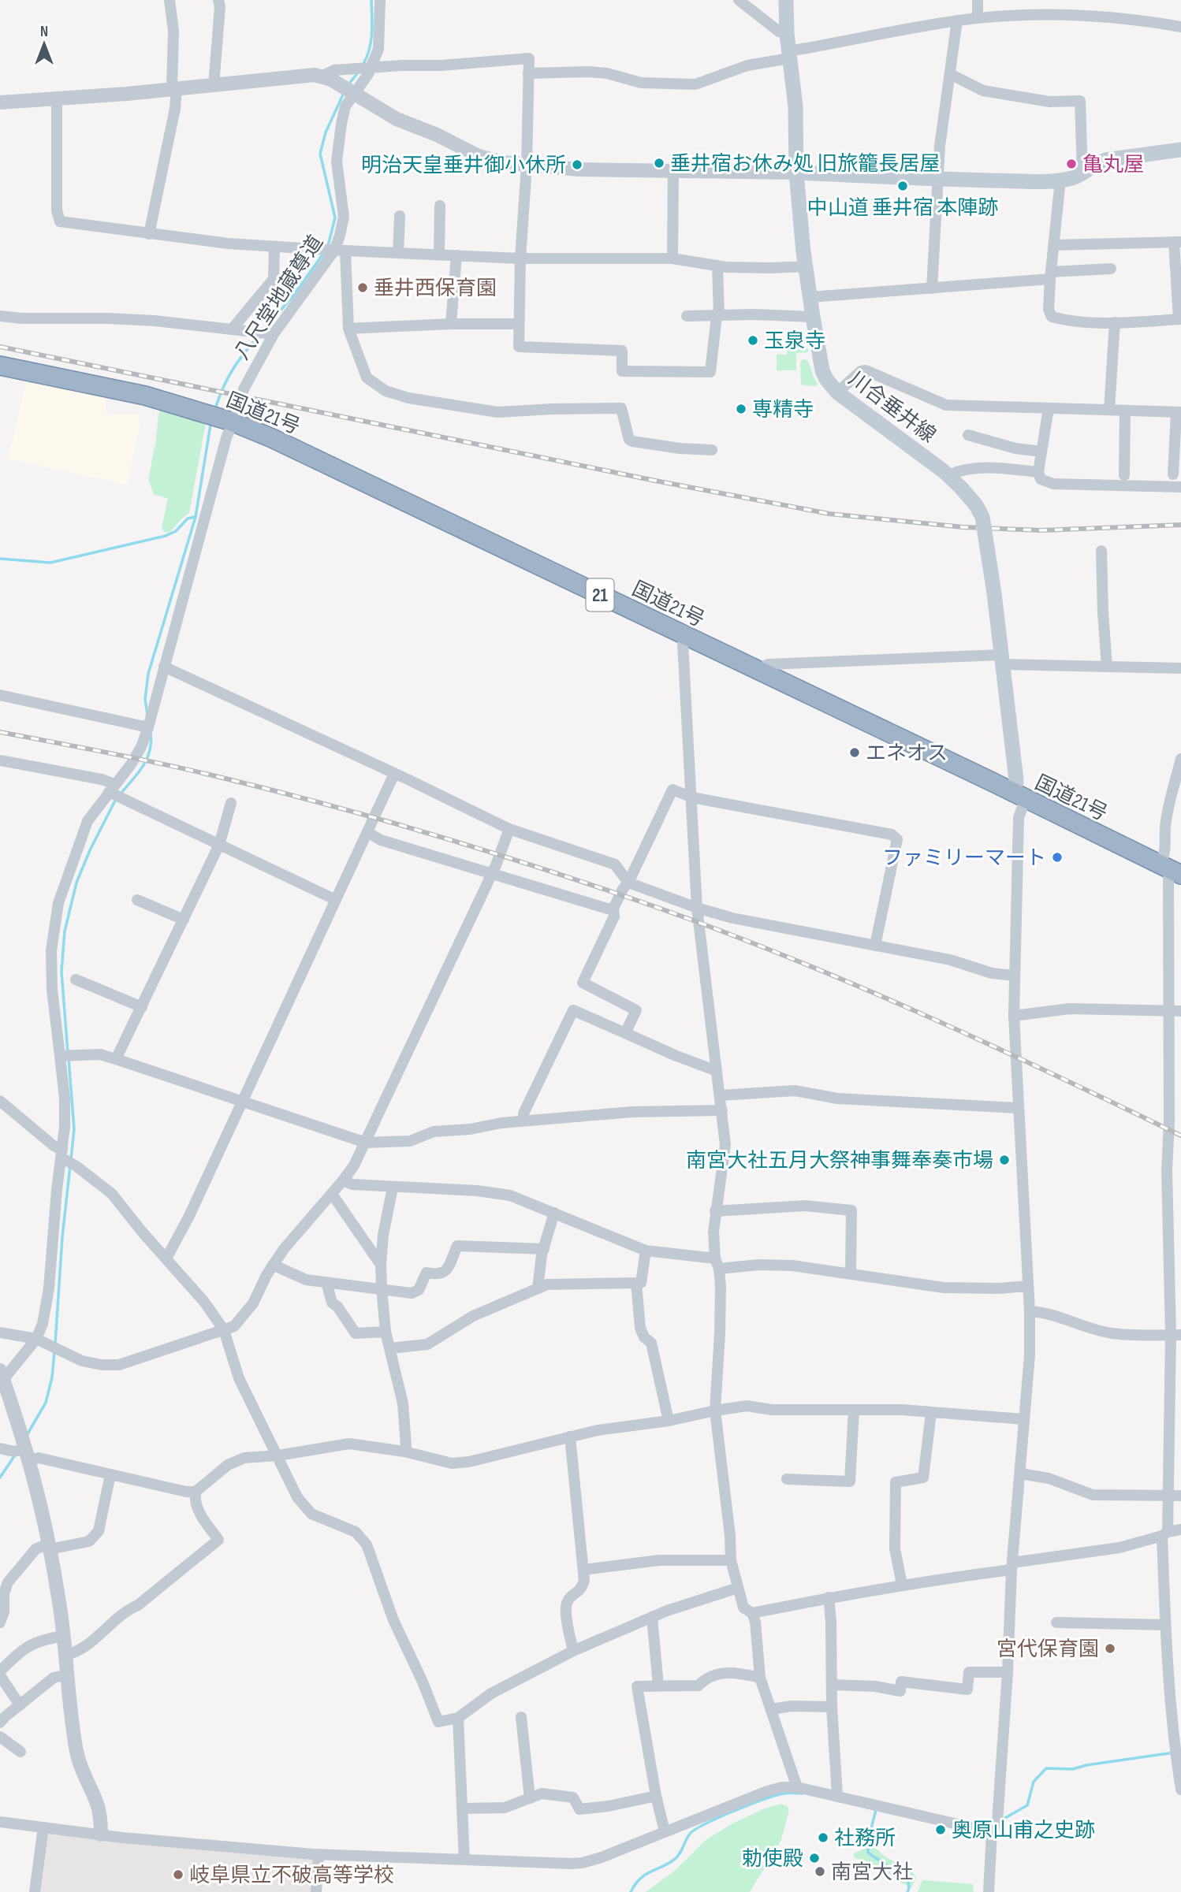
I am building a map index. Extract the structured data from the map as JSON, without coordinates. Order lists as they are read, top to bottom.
{
  "streets": {
    "highway": ["国道21号", "21"],
    "main road": ["川合垂井線"],
    "street": ["八尺堂地蔵尊道"]
  },
  "crossings": [
    ["八尺堂地蔵尊道", "国道21号"],
    ["川合垂井線", "国道21号"]
  ],
  "places": [
    "垂井宿お休み処 旧旅籠長居屋",
    "亀丸屋",
    "明治天皇垂井御小休所",
    "中山道 垂井宿 本陣跡",
    "垂井西保育園",
    "玉泉寺",
    "専精寺",
    "エネオス",
    "ファミリーマート",
    "南宮大社五月大祭神事舞奉奏市場",
    "宮代保育園",
    "奥原山甫之史跡",
    "社務所",
    "勅使殿",
    "南宮大社",
    "岐阜県立不破高等学校"
  ],
  "north": "top"
}
